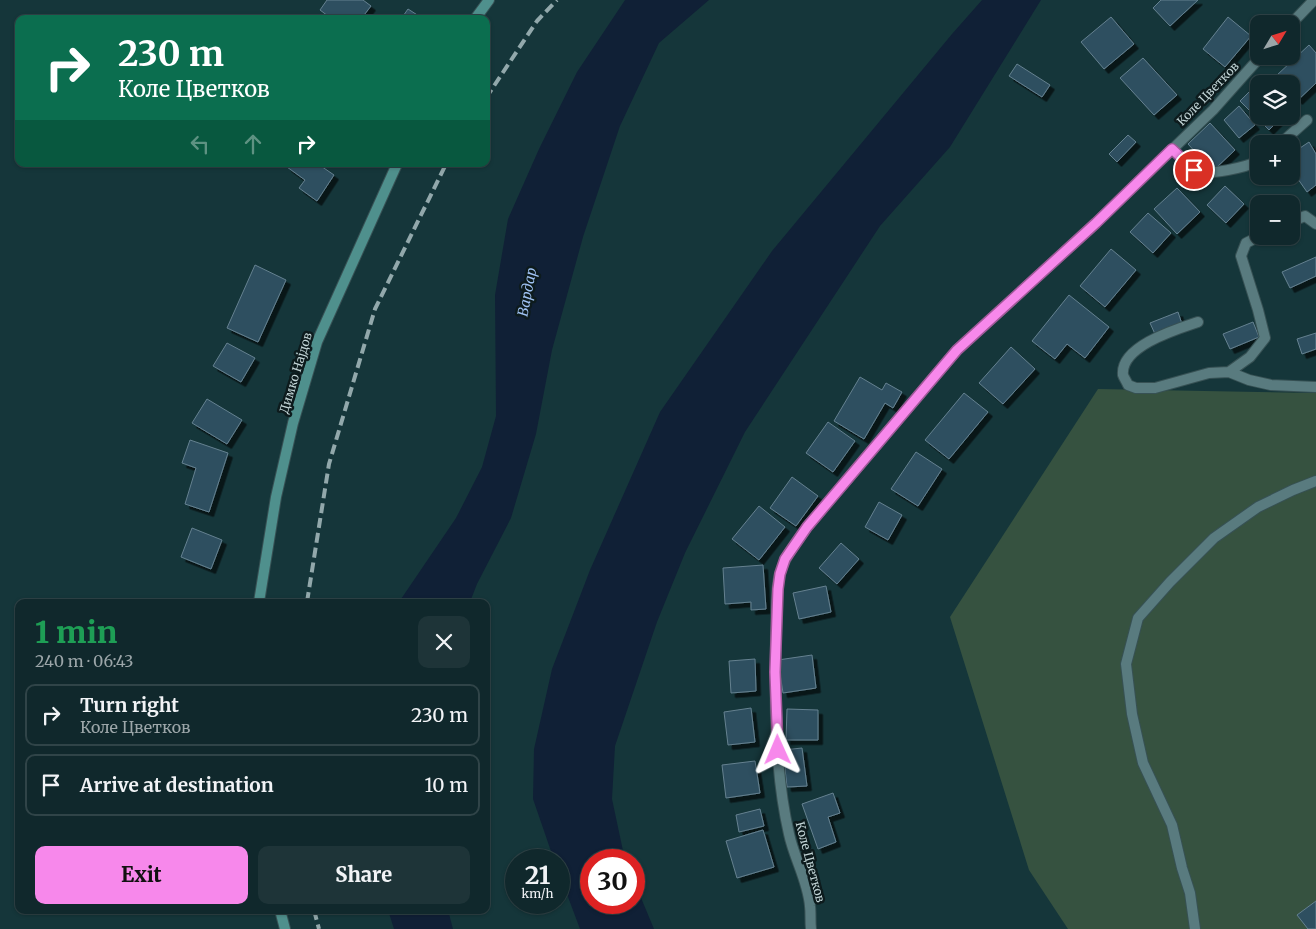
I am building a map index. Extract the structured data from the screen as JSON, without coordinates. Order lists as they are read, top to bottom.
{
  "streets": {
    "main road": ["Димко Најдов"],
    "street": ["Коле Цветков"]
  },
  "water": ["Вардар"],
  "north": "top right",
  "page": {
    "map_buttons": ["+", "−"],
    "turn": ["230 m", "Коле Цветков"],
    "heading": ["1 min", "240 m · 06:43"],
    "list": [
      {
        "name": "Turn right",
        "note": "Коле Цветков",
        "value": "230 m"
      },
      {
        "name": "Arrive at destination",
        "value": "10 m"
      }
    ],
    "buttons": ["Exit", "Share"],
    "speed": "21 km/h",
    "limit": "30"
  }
}
